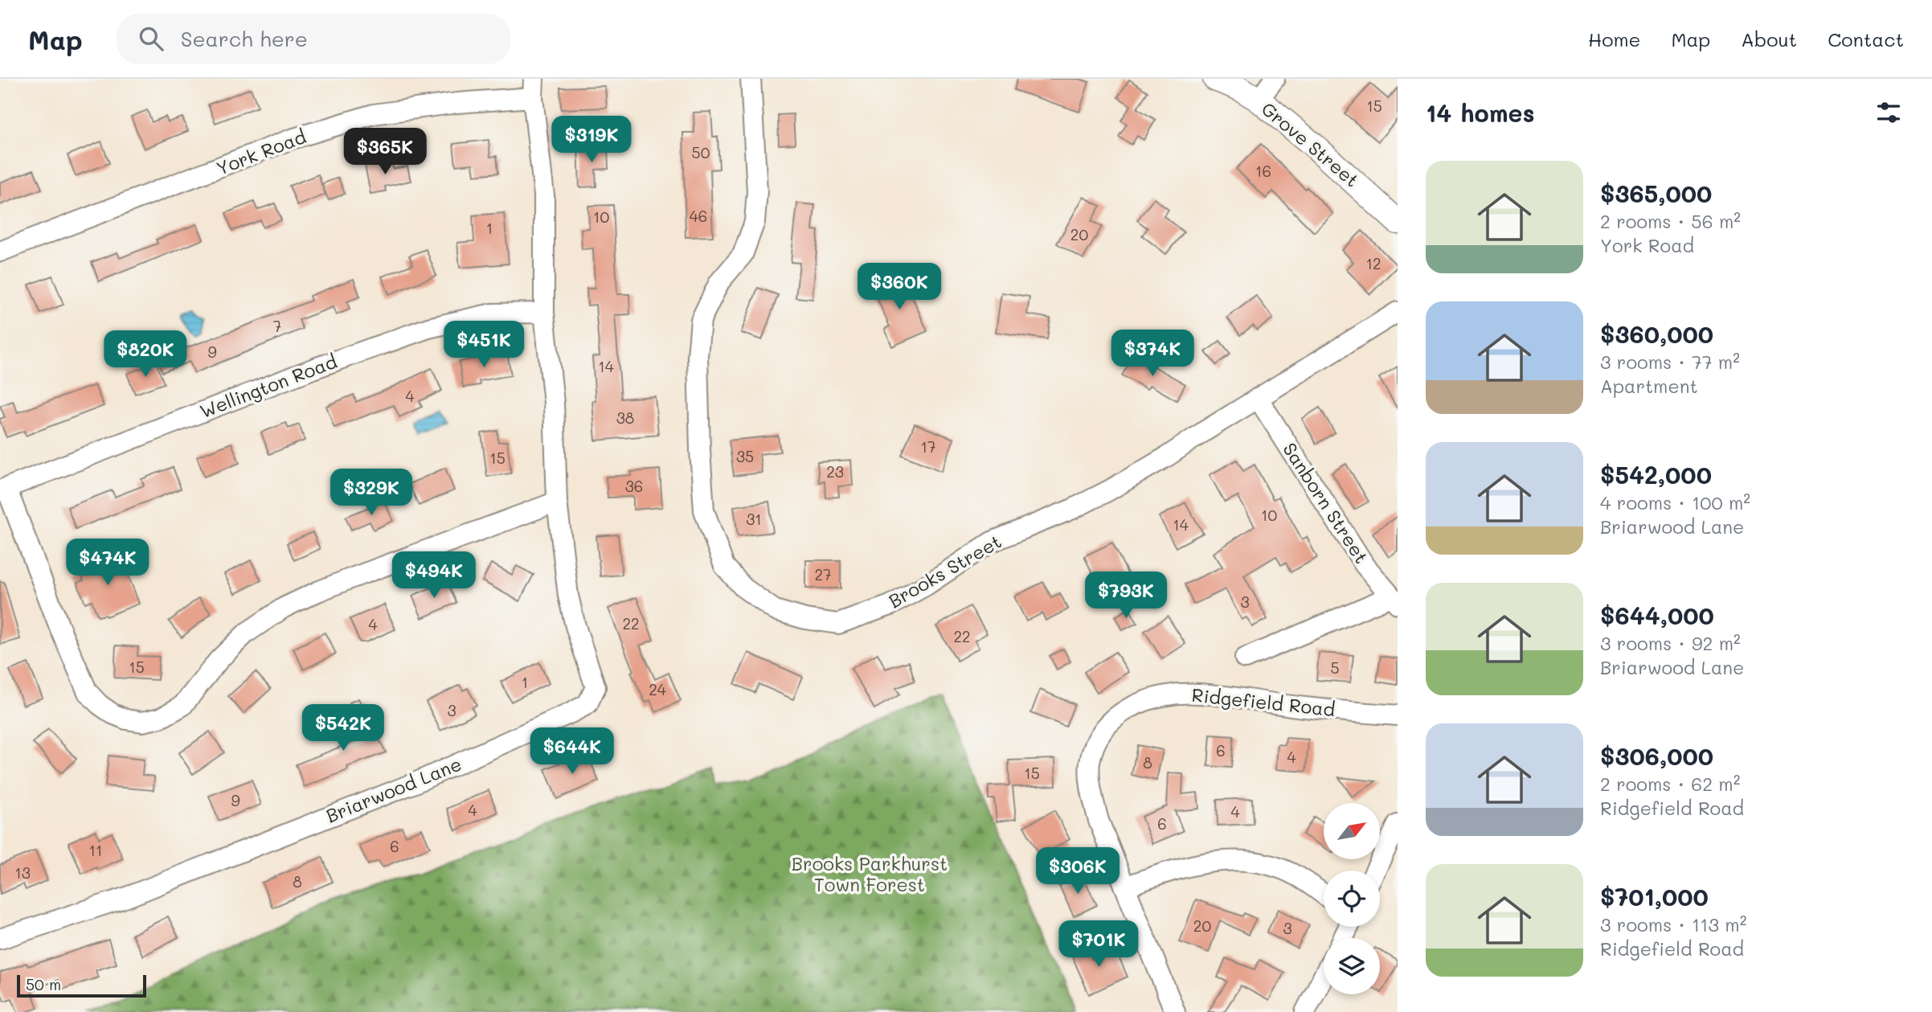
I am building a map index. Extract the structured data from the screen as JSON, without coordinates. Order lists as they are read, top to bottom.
{
  "streets": {
    "street": [
      "Grove Street",
      "York Road",
      "Wellington Road",
      "Sanborn Street",
      "Brooks Street",
      "Ridgefield Road",
      "Briarwood Lane"
    ]
  },
  "crossings": [
    ["York Road", "Briarwood Lane"],
    ["Wellington Road", "Briarwood Lane"],
    ["Sanborn Street", "Brooks Street"]
  ],
  "parks": ["Brooks Parkhurst Town Forest"],
  "house_numbers": [
    "15",
    "50",
    "16",
    "46",
    "10",
    "1",
    "20",
    "12",
    "7",
    "9",
    "14",
    "4",
    "38",
    "17",
    "35",
    "15",
    "23",
    "36",
    "10",
    "31",
    "14",
    "27",
    "3",
    "22",
    "4",
    "22",
    "15",
    "5",
    "1",
    "24",
    "3",
    "6",
    "4",
    "8",
    "15",
    "9",
    "4",
    "4",
    "6",
    "6",
    "11",
    "13",
    "8",
    "20",
    "3"
  ],
  "scale_bar": "50 m",
  "north": "top right",
  "page": {
    "header": "Map",
    "search": "Search here",
    "nav": [
      "Home",
      "Map",
      "About",
      "Contact"
    ],
    "heading": "14 homes",
    "price": [
      "$319K",
      "$365K",
      "$360K",
      "$451K",
      "$374K",
      "$820K",
      "$329K",
      "$474K",
      "$494K",
      "$793K",
      "$542K",
      "$644K",
      "$306K",
      "$701K"
    ],
    "list": [
      {
        "name": "$365,000",
        "note": "2 rooms · 56 m² · York Road"
      },
      {
        "name": "$360,000",
        "note": "3 rooms · 77 m² · Apartment"
      },
      {
        "name": "$542,000",
        "note": "4 rooms · 100 m² · Briarwood Lane"
      },
      {
        "name": "$644,000",
        "note": "3 rooms · 92 m² · Briarwood Lane"
      },
      {
        "name": "$306,000",
        "note": "2 rooms · 62 m² · Ridgefield Road"
      },
      {
        "name": "$701,000",
        "note": "3 rooms · 113 m² · Ridgefield Road"
      }
    ],
    "scale": "50 m"
  }
}
